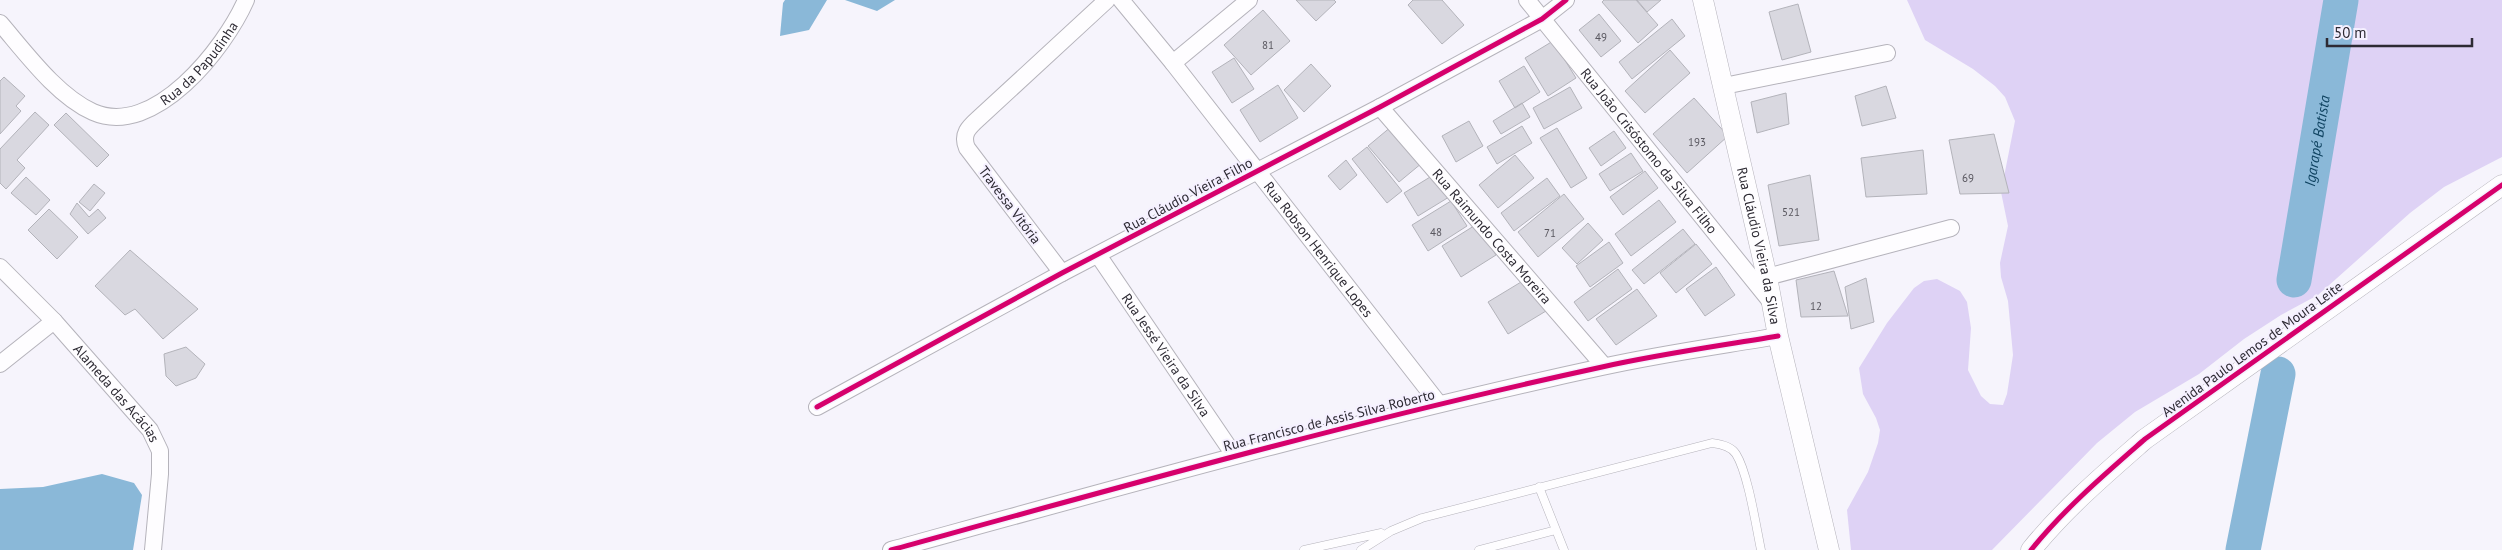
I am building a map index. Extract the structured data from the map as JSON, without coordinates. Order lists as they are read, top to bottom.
{
  "streets": {
    "street": [
      "Rua da Papudinha",
      "Rua João Crisóstomo da Silva Filho",
      "Rua Cláudio Vieira Filho",
      "Travessa Vitória",
      "Rua Raimundo Costa Moreira",
      "Rua Cláudio Vieira da Silva",
      "Rua Robson Henrique Lopes",
      "Avenida Paulo Lemos de Moura Leite",
      "Rua Jessé Vieira da Silva",
      "Alameda das Acácias",
      "Rua Francisco de Assis Silva Roberto"
    ]
  },
  "crossings": [
    ["Rua João Crisóstomo da Silva Filho", "Rua Cláudio Vieira Filho"],
    ["Rua João Crisóstomo da Silva Filho", "Rua Cláudio Vieira da Silva"],
    ["Rua Cláudio Vieira Filho", "Travessa Vitória"],
    ["Rua Cláudio Vieira Filho", "Rua Raimundo Costa Moreira"],
    ["Rua Cláudio Vieira Filho", "Rua Robson Henrique Lopes"],
    ["Rua Cláudio Vieira Filho", "Rua Jessé Vieira da Silva"],
    ["Rua Raimundo Costa Moreira", "Rua Francisco de Assis Silva Roberto"],
    ["Rua Cláudio Vieira da Silva", "Rua Francisco de Assis Silva Roberto"],
    ["Rua Robson Henrique Lopes", "Rua Francisco de Assis Silva Roberto"],
    ["Rua Jessé Vieira da Silva", "Rua Francisco de Assis Silva Roberto"]
  ],
  "water": ["Igarapé Batista"],
  "house_numbers": [
    "49",
    "81",
    "193",
    "69",
    "521",
    "48",
    "71",
    "12"
  ],
  "scale_bar": "50 m"
}
